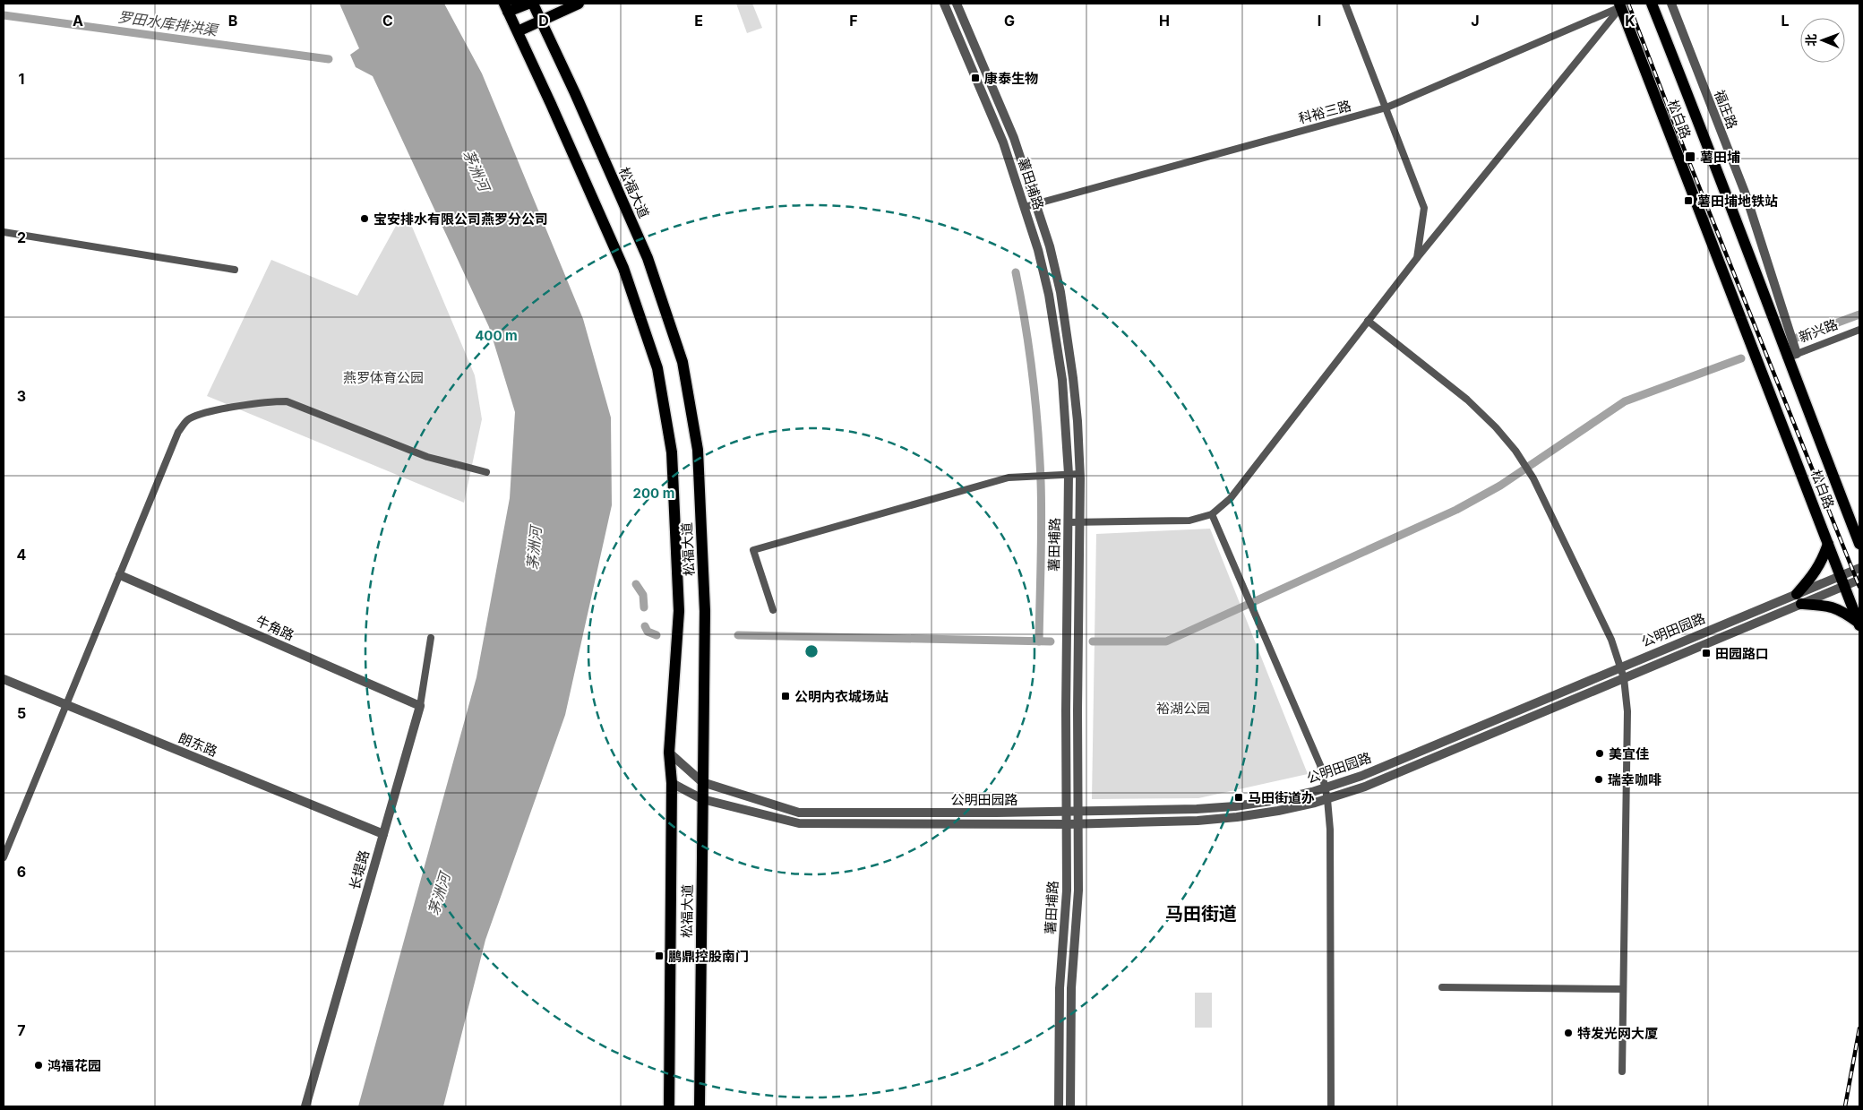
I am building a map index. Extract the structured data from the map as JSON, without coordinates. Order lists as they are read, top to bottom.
{
  "streets": {
    "main road": ["松白路", "松福大道"],
    "street": [
      "福庄路",
      "科裕三路",
      "薯田埔路",
      "新兴路",
      "牛角路",
      "公明田园路",
      "朗东路",
      "长堤路"
    ]
  },
  "crossings": [
    ["福庄路", "松白路"],
    ["福庄路", "新兴路"],
    ["科裕三路", "松白路"],
    ["科裕三路", "薯田埔路"],
    ["松白路", "新兴路"],
    ["松白路", "公明田园路"],
    ["薯田埔路", "公明田园路"],
    ["松福大道", "公明田园路"],
    ["牛角路", "长堤路"],
    ["朗东路", "长堤路"]
  ],
  "districts": ["马田街道"],
  "water": ["罗田水库排洪渠", "茅洲河"],
  "parks": ["燕罗体育公园", "裕湖公园"],
  "places": {
    "transit": [
      "康泰生物",
      "薯田埔",
      "薯田埔地铁站",
      "田园路口",
      "公明内衣城场站",
      "马田街道办",
      "鹏鼎控股南门"
    ],
    "other": [
      "宝安排水有限公司燕罗分公司",
      "美宜佳",
      "瑞幸咖啡",
      "特发光网大厦",
      "鸿福花园"
    ]
  },
  "north": "left",
  "grid": {
    "columns": [
      "A",
      "B",
      "C",
      "D",
      "E",
      "F",
      "G",
      "H",
      "I",
      "J",
      "K",
      "L"
    ],
    "rows": [
      "1",
      "2",
      "3",
      "4",
      "5",
      "6",
      "7"
    ]
  },
  "rings": ["400 m", "200 m"]
}
